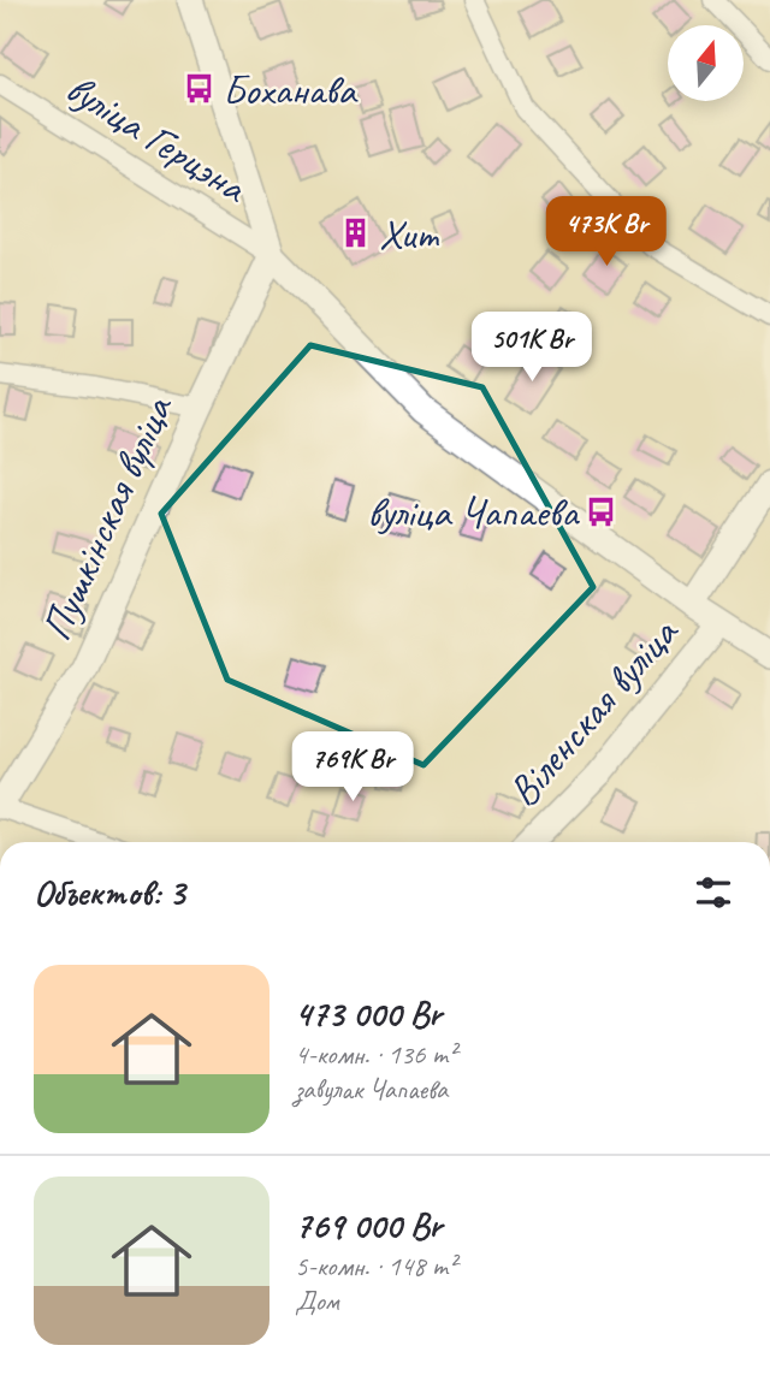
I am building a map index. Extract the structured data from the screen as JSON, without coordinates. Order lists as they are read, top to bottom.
{
  "streets": {
    "street": ["вуліца Герцэна", "Пушкінская вуліца", "Віленская вуліца"]
  },
  "crossings": [
    ["вуліца Герцэна", "Пушкінская вуліца"]
  ],
  "places": {
    "bus stop": ["Боханава", "вуліца Чапаева"],
    "building": ["Хит"]
  },
  "north": "top",
  "page": {
    "price": ["473K Br", "501K Br", "769K Br"],
    "heading": "Объектов: 3",
    "list": [
      {
        "name": "473 000 Br",
        "note": "4-комн. · 136 m² · завулак Чапаева"
      },
      {
        "name": "769 000 Br",
        "note": "5-комн. · 148 m² · Дом"
      }
    ]
  }
}
